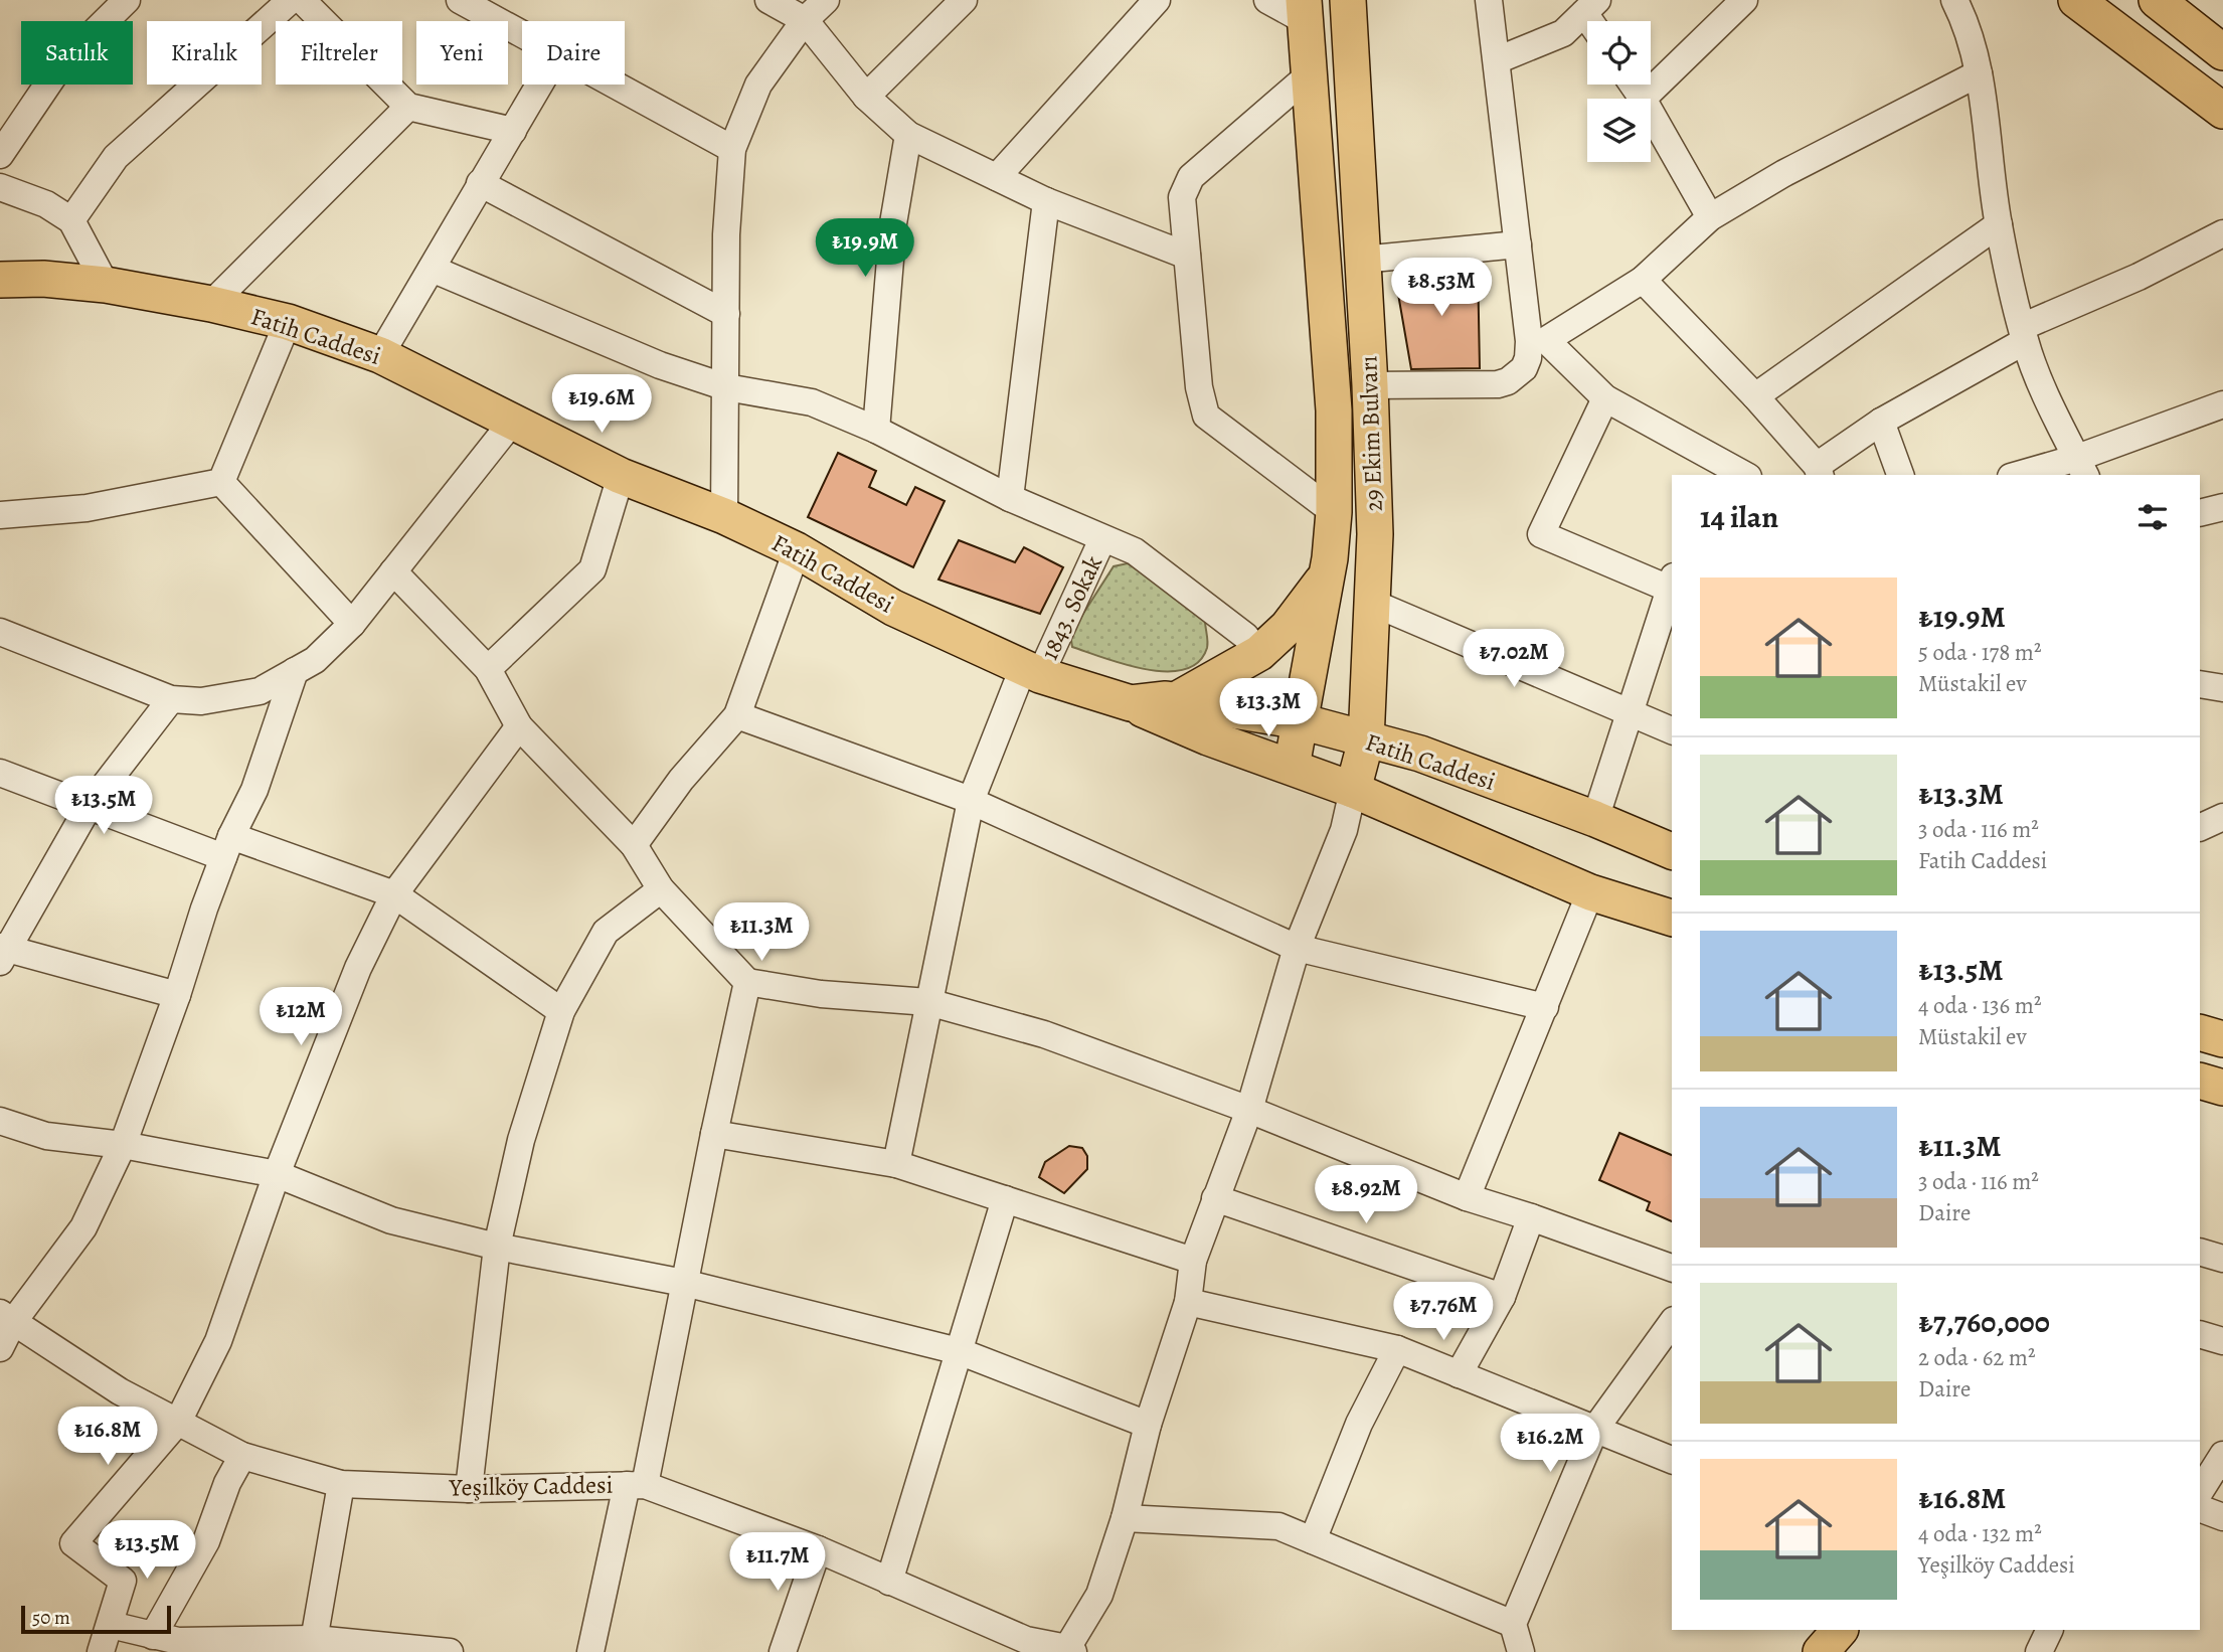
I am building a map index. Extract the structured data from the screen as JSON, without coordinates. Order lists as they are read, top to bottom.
{
  "streets": {
    "main road": ["Fatih Caddesi", "29 Ekim Bulvarı"],
    "street": ["1843. Sokak", "Yeşilköy Caddesi"]
  },
  "crossings": [
    ["Fatih Caddesi", "29 Ekim Bulvarı"],
    ["Fatih Caddesi", "1843. Sokak"]
  ],
  "scale_bar": "50 m",
  "page": {
    "chip": [
      "Satılık",
      "Kiralık",
      "Filtreler",
      "Yeni",
      "Daire"
    ],
    "price": [
      "₺19.9M",
      "₺8.53M",
      "₺19.6M",
      "₺7.02M",
      "₺13.3M",
      "₺13.5M",
      "₺11.3M",
      "₺12M",
      "₺8.92M",
      "₺7.76M",
      "₺16.8M",
      "₺16.2M",
      "₺13.5M",
      "₺11.7M"
    ],
    "heading": "14 ilan",
    "list": [
      {
        "name": "₺19.9M",
        "note": "5 oda · 178 m² · Müstakil ev"
      },
      {
        "name": "₺13.3M",
        "note": "3 oda · 116 m² · Fatih Caddesi"
      },
      {
        "name": "₺13.5M",
        "note": "4 oda · 136 m² · Müstakil ev"
      },
      {
        "name": "₺11.3M",
        "note": "3 oda · 116 m² · Daire"
      },
      {
        "name": "₺7,760,000",
        "note": "2 oda · 62 m² · Daire"
      },
      {
        "name": "₺16.8M",
        "note": "4 oda · 132 m² · Yeşilköy Caddesi"
      }
    ],
    "scale": "50 m"
  }
}
